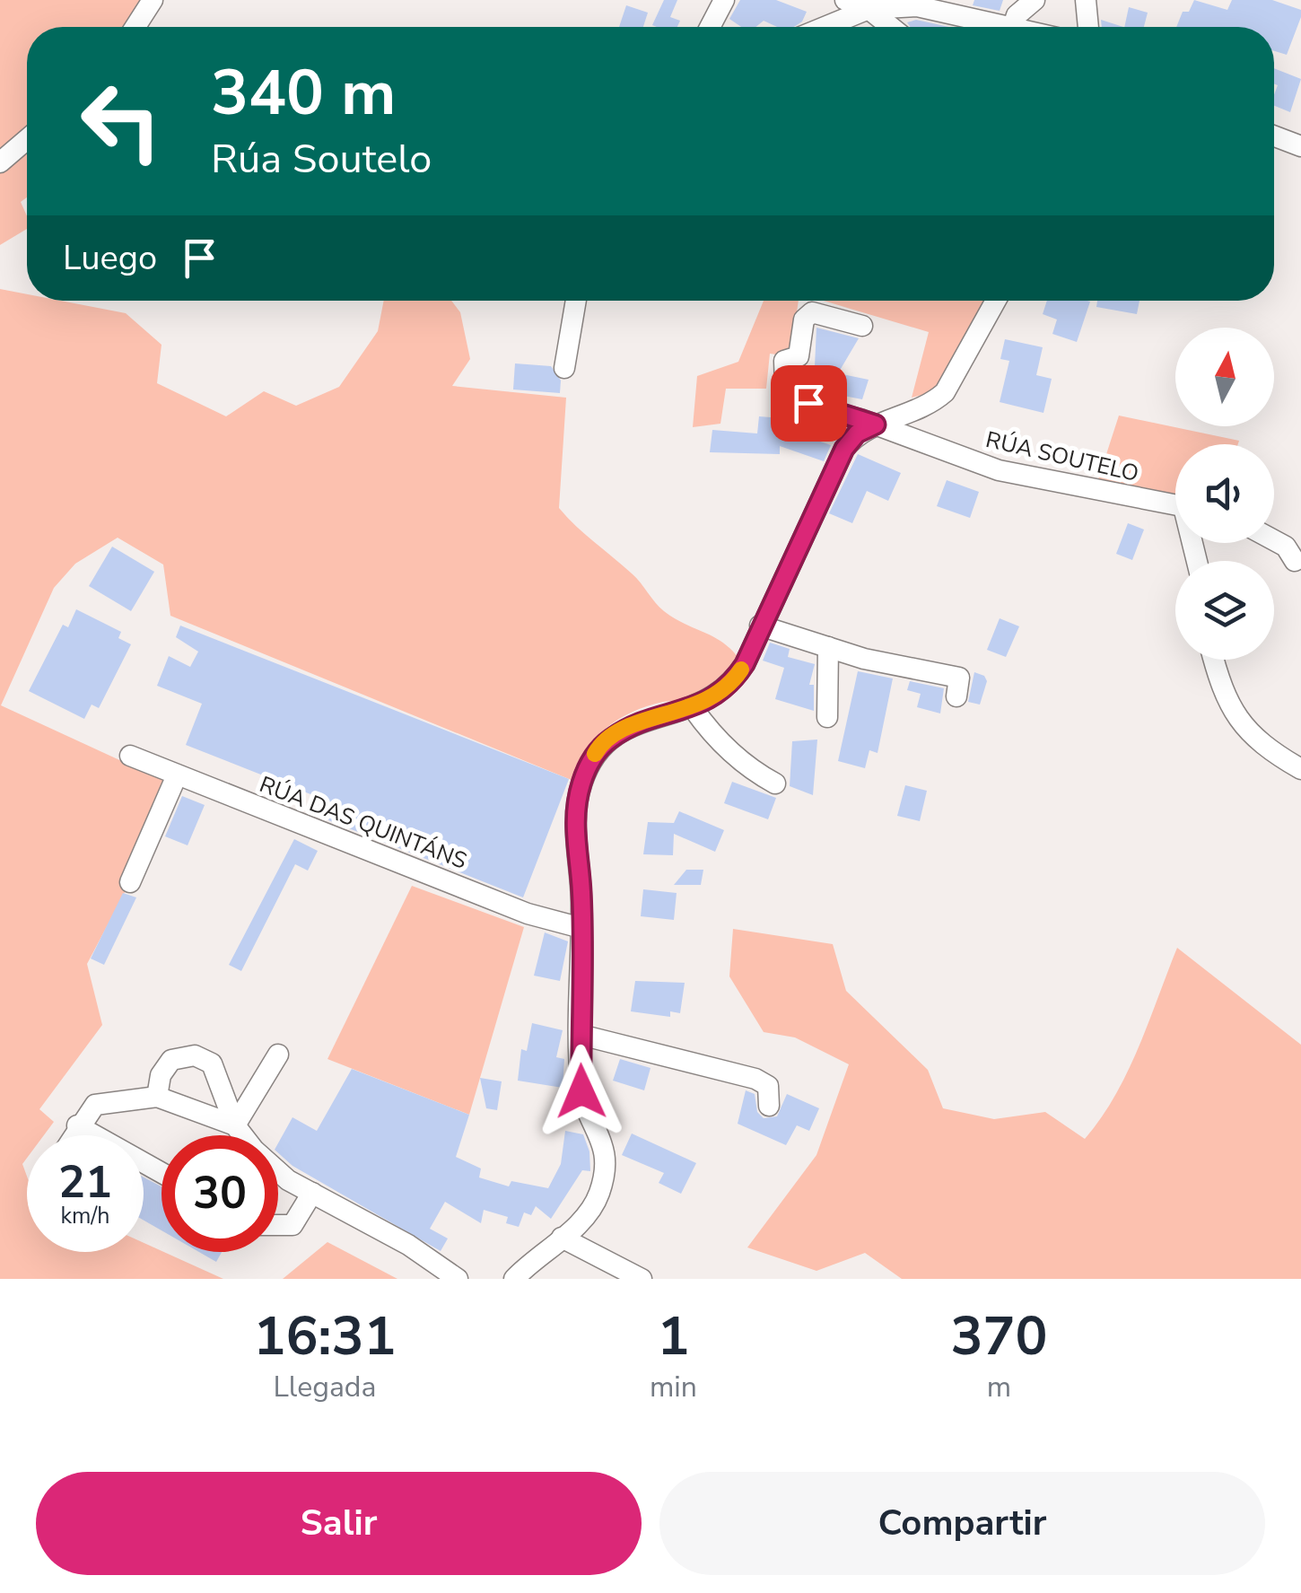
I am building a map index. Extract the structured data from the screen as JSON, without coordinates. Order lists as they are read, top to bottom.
{
  "streets": {
    "street": ["RÚA SOUTELO", "RÚA DAS QUINTÁNS"]
  },
  "north": "top",
  "page": {
    "turn": ["340 m", "Rúa Soutelo"],
    "then": "Luego",
    "speed": "21 km/h",
    "limit": "30",
    "eta": [
      "16:31",
      "Llegada",
      "1",
      "min",
      "370",
      "m"
    ],
    "buttons": ["Salir", "Compartir"]
  }
}
